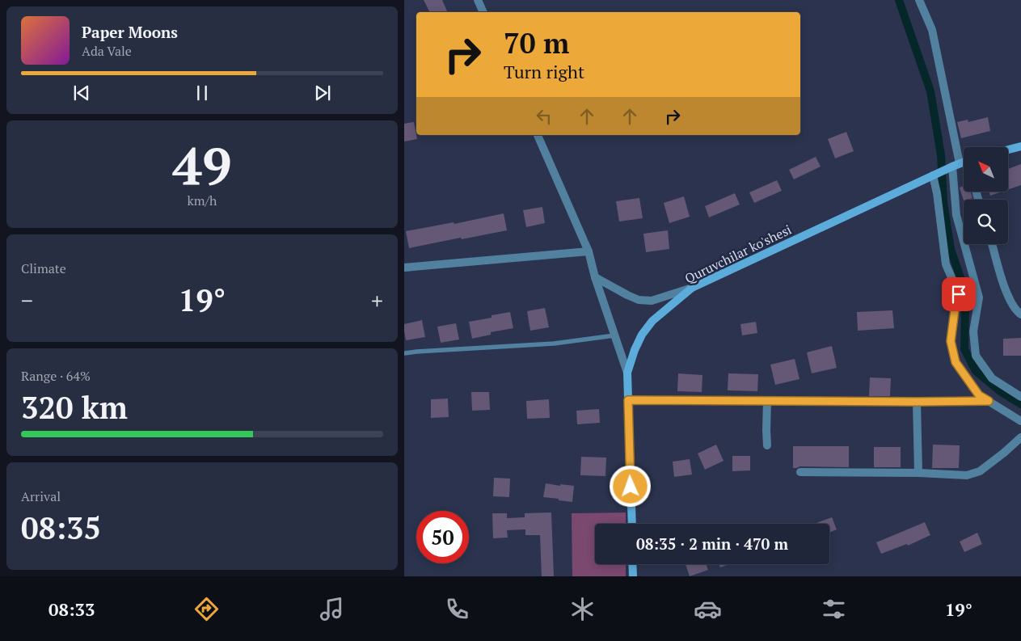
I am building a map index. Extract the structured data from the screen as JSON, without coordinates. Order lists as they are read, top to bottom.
{
  "streets": {
    "main road": ["Quruvchilar ko'shesi"]
  },
  "north": "top left",
  "page": {
    "turn": ["70 m", "Turn right"],
    "song": ["Paper Moons", "Ada Vale"],
    "tile": [
      ["49", "km/h"],
      "Climate",
      ["Range · 64%", "320 km"],
      ["Arrival", "08:35"]
    ],
    "heat": ["−", "19°", "+"],
    "limit": "50",
    "trip": "08:35 · 2 min · 470 m",
    "tabs": ["08:33", "19°"]
  }
}
